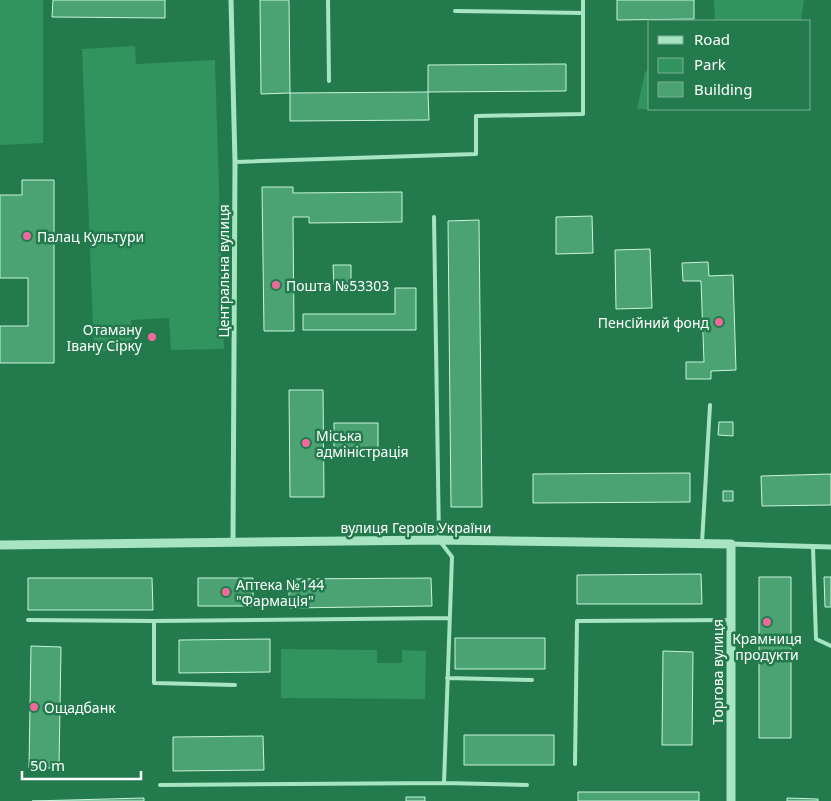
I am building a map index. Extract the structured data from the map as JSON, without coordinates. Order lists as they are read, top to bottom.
{
  "streets": {
    "street": ["Центральна вулиця", "вулиця Героїв України", "Торгова вулиця"]
  },
  "crossings": [
    ["Центральна вулиця", "вулиця Героїв України"],
    ["вулиця Героїв України", "Торгова вулиця"]
  ],
  "places": [
    "Палац Культури",
    "Пошта №53303",
    "Пенсійний фонд",
    "Отаману Iвану Сiрку",
    "Мiська адмiнicтрацiя",
    "Аптека №144 \"Фармація\"",
    "Крамниця продукти",
    "Ощадбанк"
  ],
  "legend": ["Road", "Park", "Building"],
  "scale_bar": "50 m"
}
